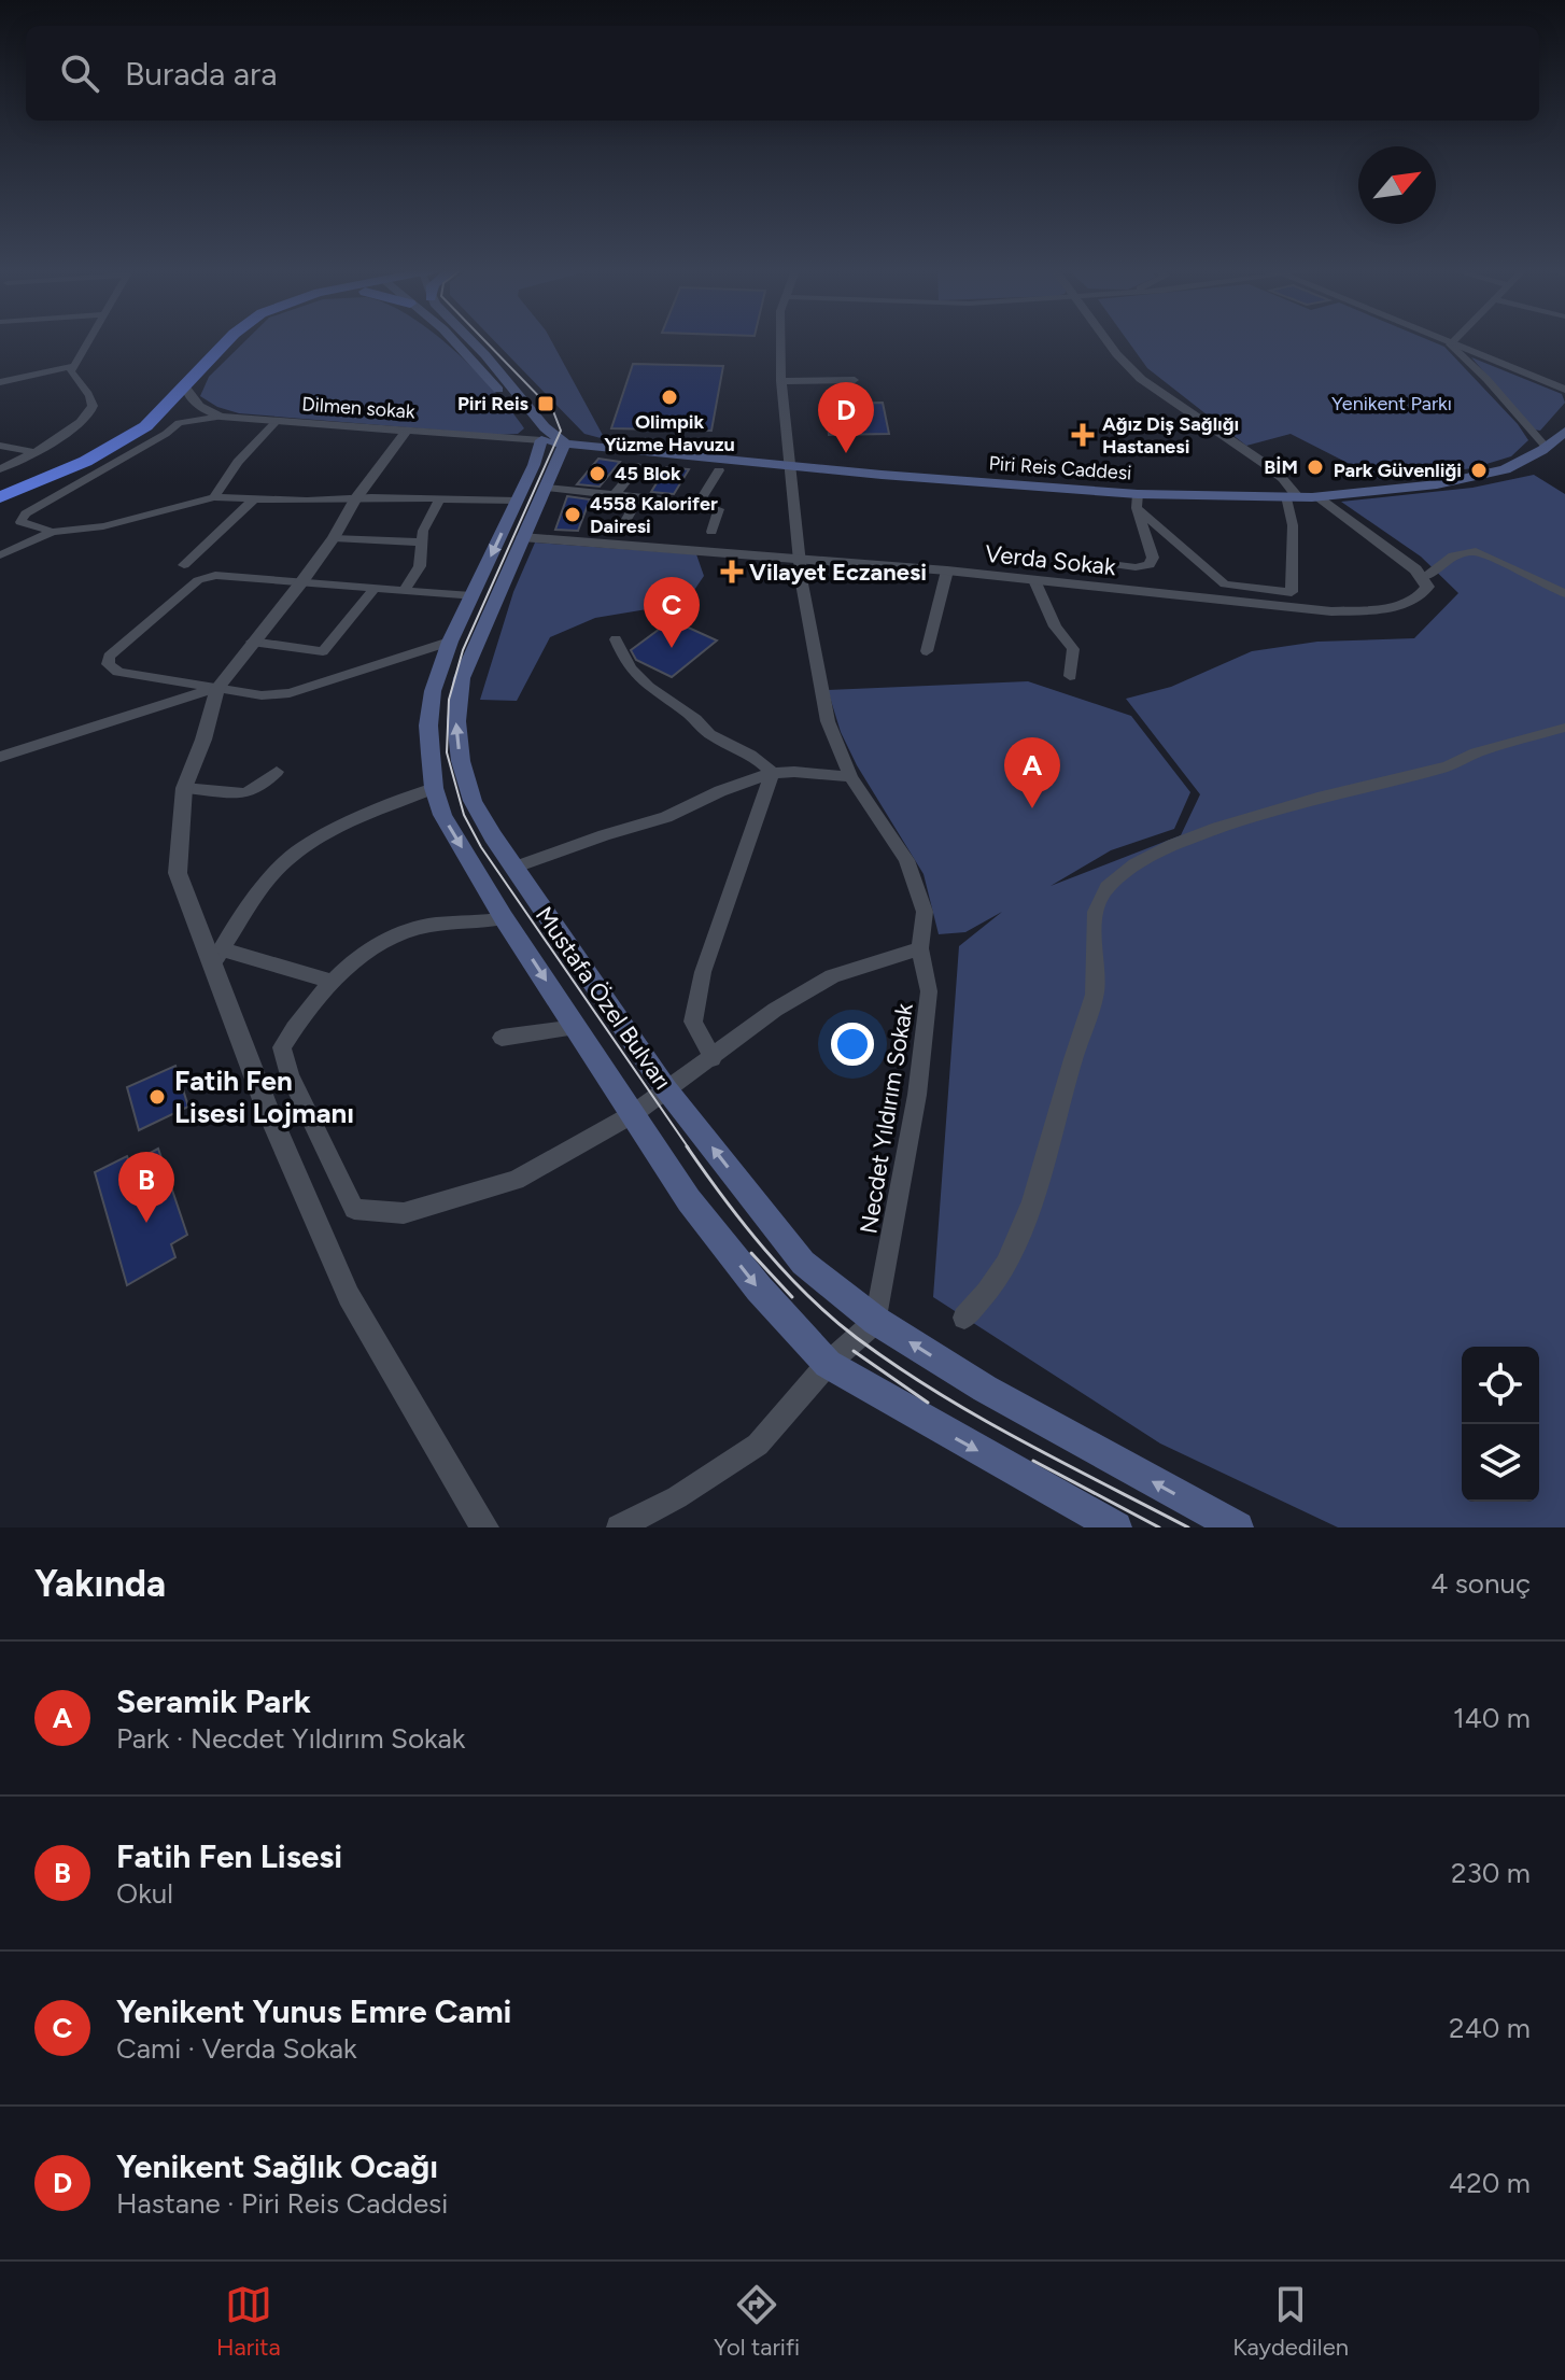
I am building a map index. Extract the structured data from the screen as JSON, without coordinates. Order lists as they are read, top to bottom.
{
  "streets": {
    "main road": ["Piri Reis Caddesi", "Mustafa Özel Bulvarı"],
    "street": ["Dilmen sokak", "Verda Sokak", "Necdet Yıldırım Sokak"]
  },
  "crossings": [
    ["Dilmen sokak", "Piri Reis Caddesi"],
    ["Dilmen sokak", "Mustafa Özel Bulvarı"],
    ["Piri Reis Caddesi", "Mustafa Özel Bulvarı"],
    ["Piri Reis Caddesi", "Necdet Yıldırım Sokak"],
    ["Verda Sokak", "Mustafa Özel Bulvarı"],
    ["Verda Sokak", "Necdet Yıldırım Sokak"],
    ["Mustafa Özel Bulvarı", "Necdet Yıldırım Sokak"]
  ],
  "parks": ["Yenikent Parkı"],
  "places": {
    "other": [
      "Olimpik Yüzme Havuzu",
      "BİM",
      "Park Güvenliği",
      "45 Blok",
      "4558 Kalorifer Dairesi",
      "Fatih Fen Lisesi Lojmanı"
    ],
    "transit": ["Piri Reis"],
    "health": ["Ağız Diş Sağlığı Hastanesi", "Vilayet Eczanesi"]
  },
  "north": "top right",
  "page": {
    "search": "Burada ara",
    "pins": [
      "D",
      "C",
      "A",
      "B"
    ],
    "heading": ["Yakında", "4 sonuç"],
    "list": [
      {
        "mark": "A",
        "name": "Seramik Park",
        "note": "Park · Necdet Yıldırım Sokak",
        "value": "140 m"
      },
      {
        "mark": "B",
        "name": "Fatih Fen Lisesi",
        "note": "Okul",
        "value": "230 m"
      },
      {
        "mark": "C",
        "name": "Yenikent Yunus Emre Cami",
        "note": "Cami · Verda Sokak",
        "value": "240 m"
      },
      {
        "mark": "D",
        "name": "Yenikent Sağlık Ocağı",
        "note": "Hastane · Piri Reis Caddesi",
        "value": "420 m"
      }
    ],
    "nav": ["Harita", "Yol tarifi", "Kaydedilen"]
  }
}
